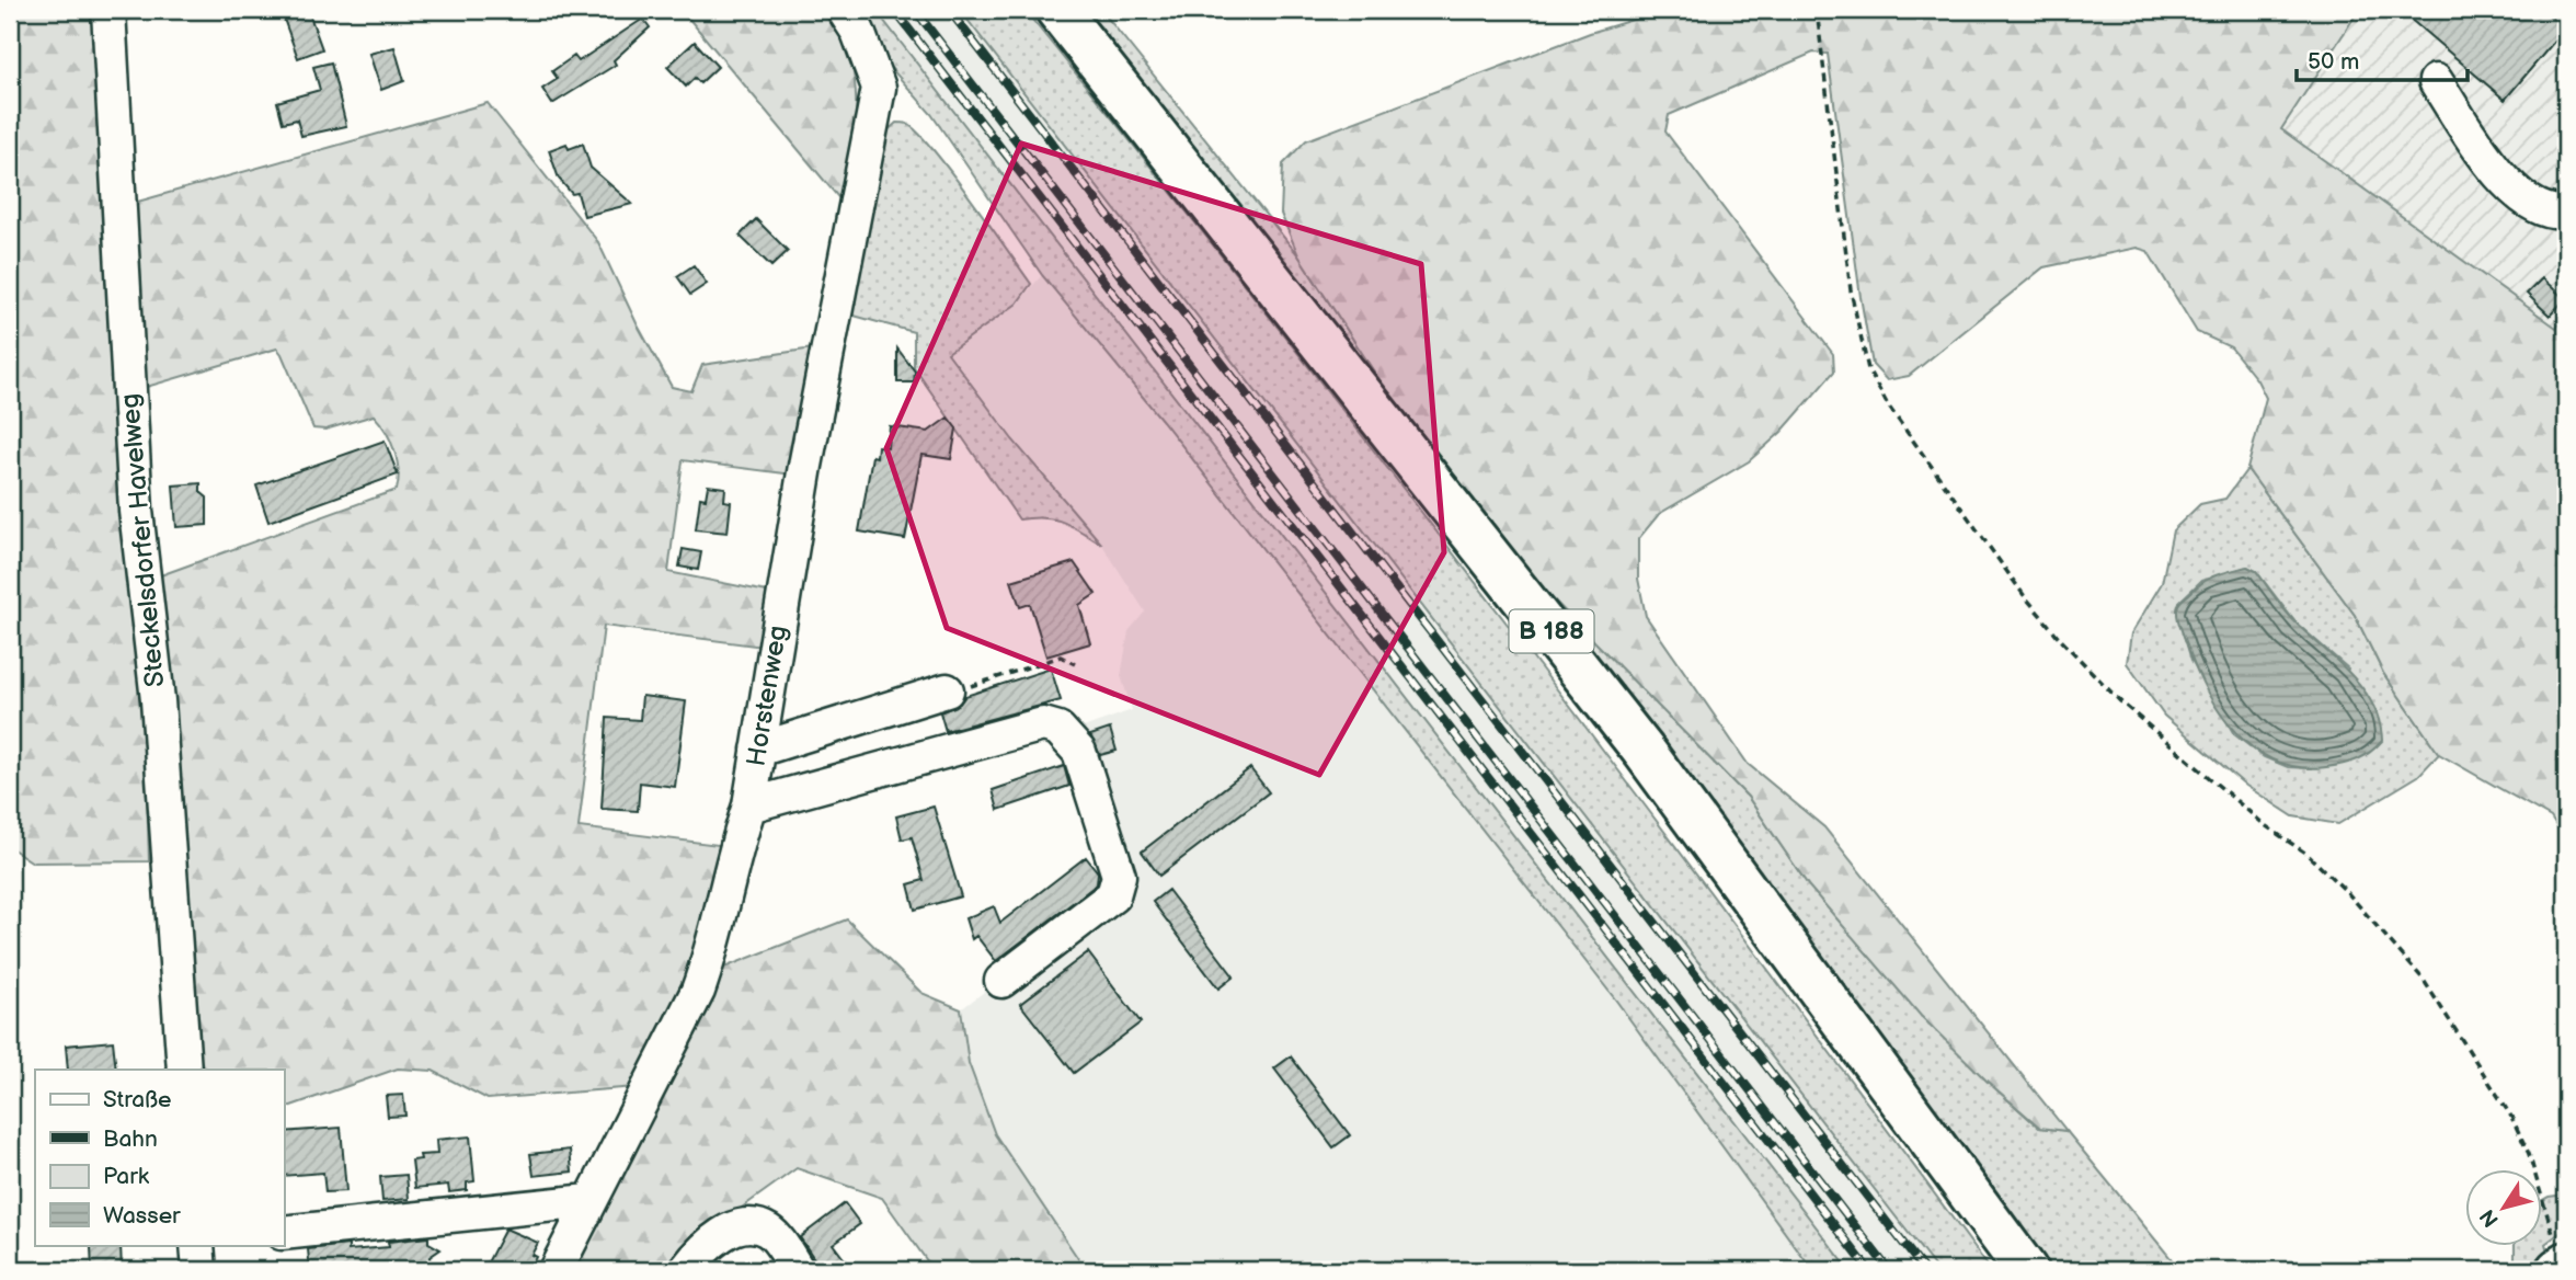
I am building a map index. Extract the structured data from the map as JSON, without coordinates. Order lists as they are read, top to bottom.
{
  "streets": {
    "main road": ["B 188"],
    "street": ["Steckelsdorfer Havelweg", "Horstenweg"]
  },
  "legend": [
    "Straße",
    "Bahn",
    "Park",
    "Wasser"
  ],
  "scale_bar": "50 m",
  "north": "bottom left"
}
